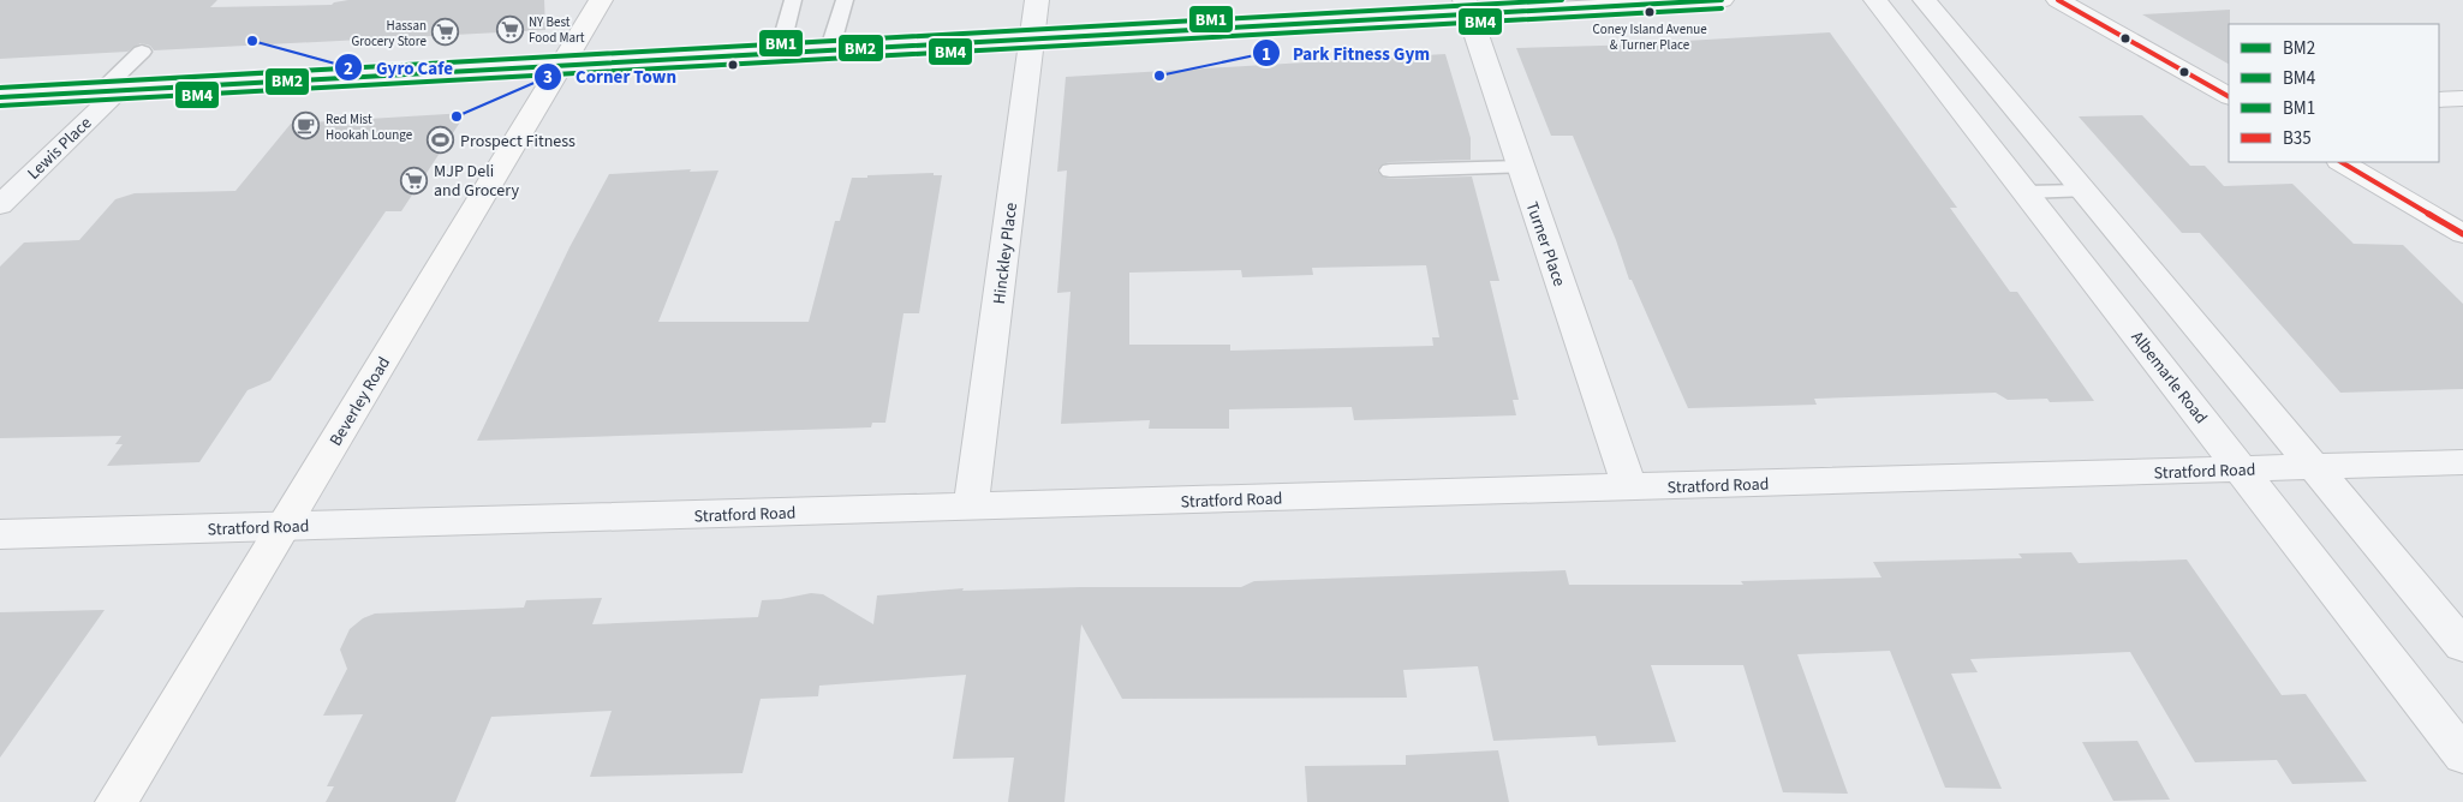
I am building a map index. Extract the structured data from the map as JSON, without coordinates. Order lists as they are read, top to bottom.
{
  "streets": {
    "main road": ["Beverley Road"],
    "street": [
      "Lewis Place",
      "Turner Place",
      "Hinckley Place",
      "Albemarle Road",
      "Stratford Road"
    ]
  },
  "crossings": [
    ["Turner Place", "Stratford Road"],
    ["Hinckley Place", "Stratford Road"],
    ["Albemarle Road", "Stratford Road"],
    ["Beverley Road", "Stratford Road"]
  ],
  "places": {
    "other": [
      "Coney Island Avenue & Turner Place",
      "Gyro Cafe",
      "Park Fitness Gym",
      "Corner Town"
    ],
    "supermarket": ["NY Best Food Mart", "Hassan Grocery Store", "MJP Deli and Grocery"],
    "cafe": ["Red Mist Hookah Lounge"],
    "sports": ["Prospect Fitness"]
  },
  "lines": [
    "transit line BM2",
    "transit line BM1",
    "transit line B35",
    "transit line BM4"
  ],
  "legend": [
    "BM2",
    "BM4",
    "BM1",
    "B35"
  ]
}
